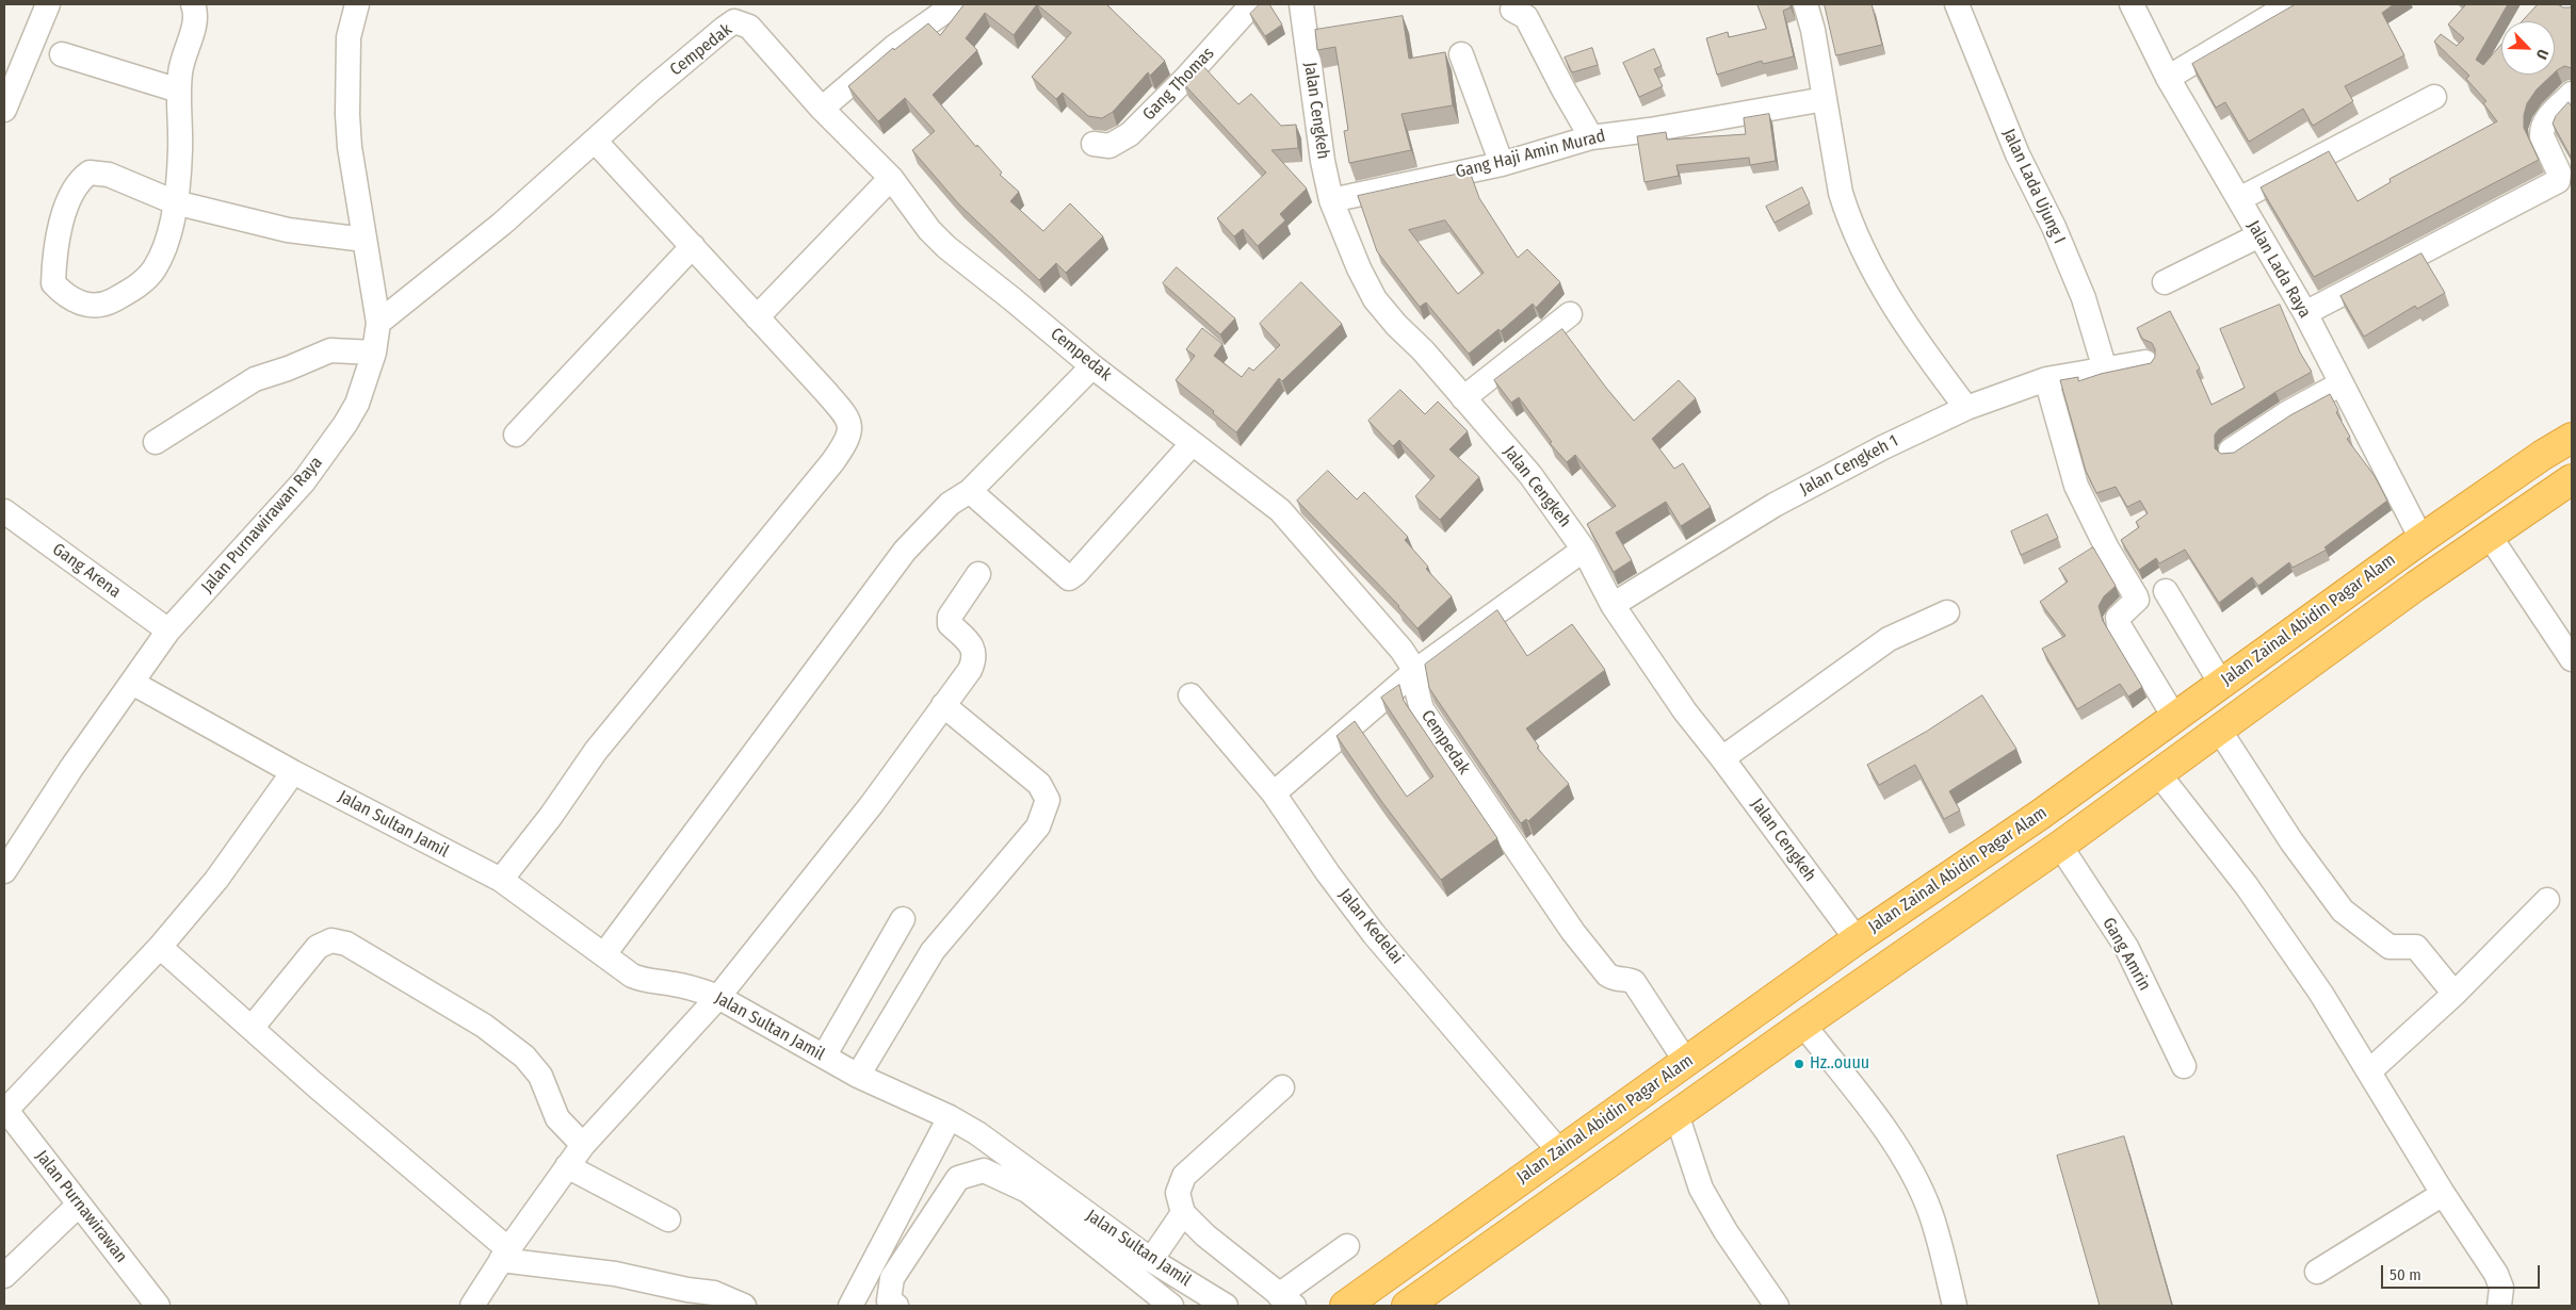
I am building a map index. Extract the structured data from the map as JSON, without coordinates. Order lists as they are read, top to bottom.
{
  "streets": {
    "highway": ["Jalan Zainal Abidin Pagar Alam"],
    "street": [
      "Cempedak",
      "Gang Thomas",
      "Jalan Cengkeh",
      "Gang Haji Amin Murad",
      "Jalan Lada Ujung I",
      "Jalan Lada Raya",
      "Jalan Cengkeh 1",
      "Jalan Purnawirawan Raya",
      "Gang Arena",
      "Jalan Sultan Jamil",
      "Jalan Kedelai",
      "Gang Amrin",
      "Jalan Purnawirawan"
    ]
  },
  "crossings": [
    ["Cempedak", "Jalan Purnawirawan Raya"],
    ["Cempedak", "Jalan Zainal Abidin Pagar Alam"],
    ["Jalan Cengkeh", "Gang Haji Amin Murad"],
    ["Jalan Cengkeh", "Jalan Cengkeh 1"],
    ["Jalan Cengkeh", "Jalan Zainal Abidin Pagar Alam"],
    ["Jalan Lada Ujung I", "Jalan Cengkeh 1"],
    ["Jalan Lada Raya", "Jalan Zainal Abidin Pagar Alam"],
    ["Jalan Purnawirawan Raya", "Gang Arena"],
    ["Jalan Purnawirawan Raya", "Jalan Sultan Jamil"],
    ["Jalan Zainal Abidin Pagar Alam", "Jalan Kedelai"],
    ["Jalan Zainal Abidin Pagar Alam", "Gang Amrin"]
  ],
  "places": ["Hz..ouuu"],
  "scale_bar": "50 m",
  "north": "bottom right"
}
